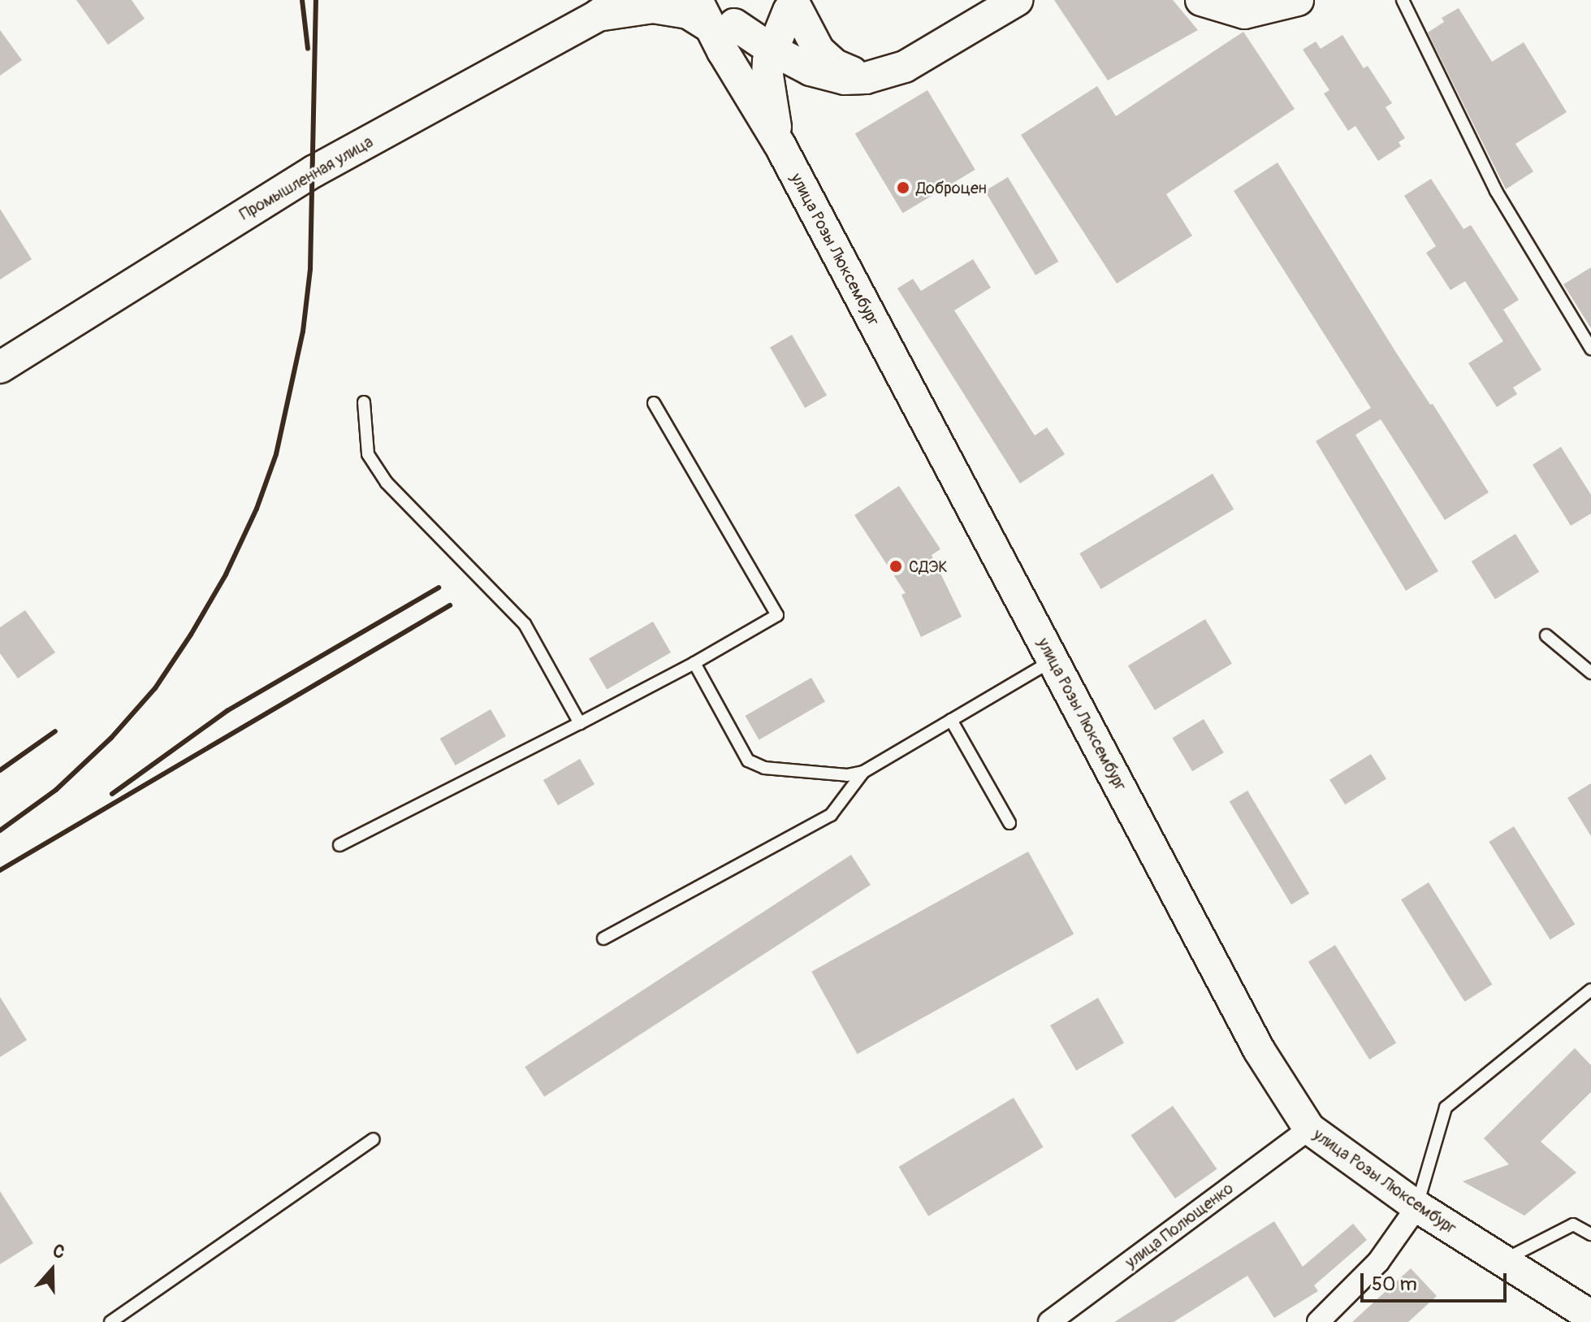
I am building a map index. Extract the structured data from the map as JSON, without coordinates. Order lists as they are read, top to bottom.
{
  "streets": {
    "main road": ["Промышленная улица", "улица Розы Люксембург"],
    "street": ["улица Полющенко"]
  },
  "crossings": [
    ["улица Розы Люксембург", "улица Полющенко"]
  ],
  "places": ["Доброцен", "СДЭК"],
  "scale_bar": "50 m",
  "north": "top"
}
